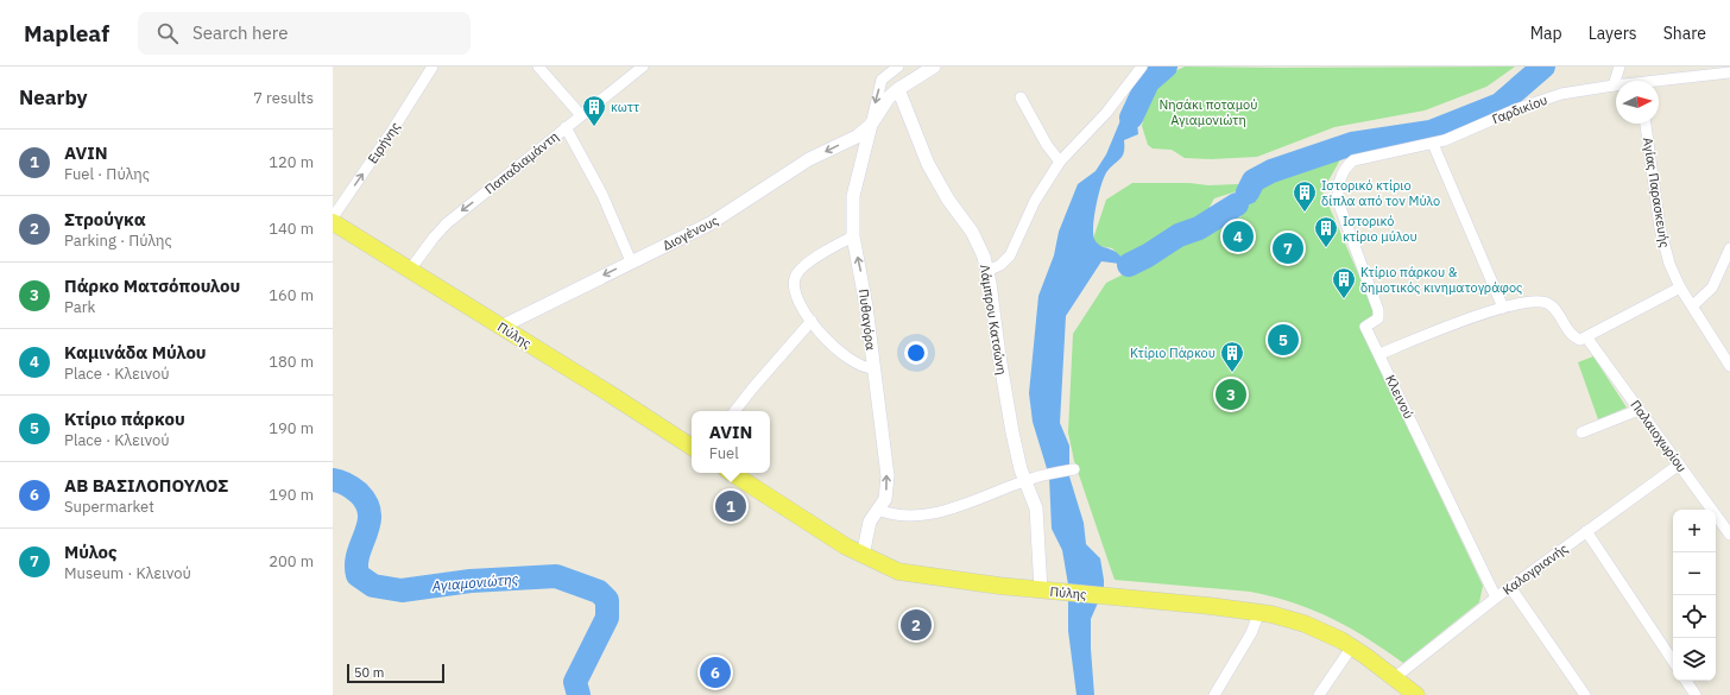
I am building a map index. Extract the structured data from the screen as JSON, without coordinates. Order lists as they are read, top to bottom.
{
  "streets": {
    "main road": ["Πύλης"],
    "street": [
      "Γαρδικίου",
      "Ειρήνης",
      "Παπαδιαμάντη",
      "Αγίας Παρασκευής",
      "Διογένους",
      "Πυθαγόρα",
      "Λάμπρου Κατσώνη",
      "Κλεινού",
      "Παλαιοχωρίου",
      "Καλογριανής"
    ]
  },
  "crossings": [
    ["Γαρδικίου", "Κλεινού"],
    ["Παπαδιαμάντη", "Πύλης"],
    ["Διογένους", "Πυθαγόρα"],
    ["Διογένους", "Πύλης"],
    ["Πυθαγόρα", "Λάμπρου Κατσώνη"],
    ["Πυθαγόρα", "Πύλης"],
    ["Λάμπρου Κατσώνη", "Πύλης"],
    ["Πύλης", "Καλογριανής"],
    ["Κλεινού", "Καλογριανής"],
    ["Παλαιοχωρίου", "Καλογριανής"]
  ],
  "one_way": [
    "Ειρήνης",
    "Παπαδιαμάντη",
    "Διογένους",
    "Πυθαγόρα"
  ],
  "water": ["Αγιαμονιώτης"],
  "parks": ["Νησάκι ποταμού Αγιαμονιώτη"],
  "places": {
    "building": [
      "κωττ",
      "Ιστορικό κτίριο δίπλα από τον Μύλο",
      "Ιστορικό κτίριο μύλου",
      "Κτίριο πάρκου & δημοτικός κινηματογράφος",
      "Κτίριο Πάρκου"
    ]
  },
  "scale_bar": "50 m",
  "north": "right",
  "page": {
    "header": "Mapleaf",
    "search": "Search here",
    "nav": ["Map", "Layers", "Share"],
    "heading": ["Nearby", "7 results"],
    "list": [
      {
        "mark": "1",
        "name": "AVIN",
        "note": "Fuel · Πύλης",
        "value": "120 m"
      },
      {
        "mark": "2",
        "name": "Στρούγκα",
        "note": "Parking · Πύλης",
        "value": "140 m"
      },
      {
        "mark": "3",
        "name": "Πάρκο Ματσόπουλου",
        "note": "Park",
        "value": "160 m"
      },
      {
        "mark": "4",
        "name": "Καμινάδα Μύλου",
        "note": "Place · Κλεινού",
        "value": "180 m"
      },
      {
        "mark": "5",
        "name": "Κτίριο πάρκου",
        "note": "Place · Κλεινού",
        "value": "190 m"
      },
      {
        "mark": "6",
        "name": "ΑΒ ΒΑΣΙΛΟΠΟΥΛΟΣ",
        "note": "Supermarket",
        "value": "190 m"
      },
      {
        "mark": "7",
        "name": "Μύλος",
        "note": "Museum · Κλεινού",
        "value": "200 m"
      }
    ],
    "pins": [
      "4",
      "7",
      "5",
      "3",
      "1",
      "2",
      "6"
    ],
    "popup": ["AVIN", "Fuel"],
    "map_buttons": ["+", "−"],
    "scale": "50 m"
  }
}
